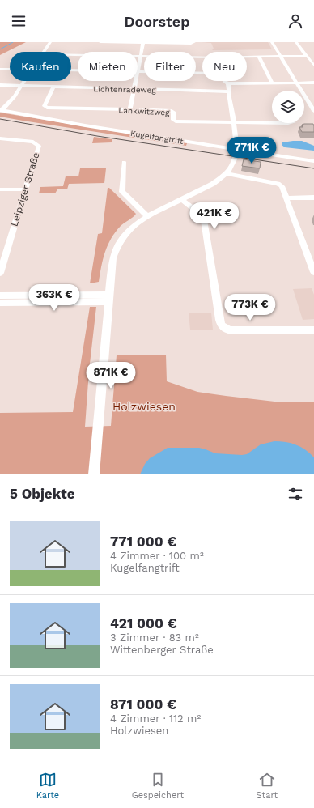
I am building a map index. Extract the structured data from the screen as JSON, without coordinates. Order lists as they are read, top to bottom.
{
  "streets": {
    "street": [
      "Lichtenradeweg",
      "Lankwitzweg",
      "Kugelfangtrift",
      "Leipziger Straße"
    ]
  },
  "crossings": [
    ["Lichtenradeweg", "Lankwitzweg"]
  ],
  "parks": ["Holzwiesen"],
  "page": {
    "header": "Doorstep",
    "chip": [
      "Kaufen",
      "Mieten",
      "Filter",
      "Neu"
    ],
    "price": [
      "771K €",
      "421K €",
      "363K €",
      "773K €",
      "871K €"
    ],
    "heading": "5 Objekte",
    "list": [
      {
        "name": "771 000 €",
        "note": "4 Zimmer · 100 m² · Kugelfangtrift"
      },
      {
        "name": "421 000 €",
        "note": "3 Zimmer · 83 m² · Wittenberger Straße"
      },
      {
        "name": "871 000 €",
        "note": "4 Zimmer · 112 m² · Holzwiesen"
      }
    ],
    "tabs": ["Karte", "Gespeichert", "Start"]
  }
}
